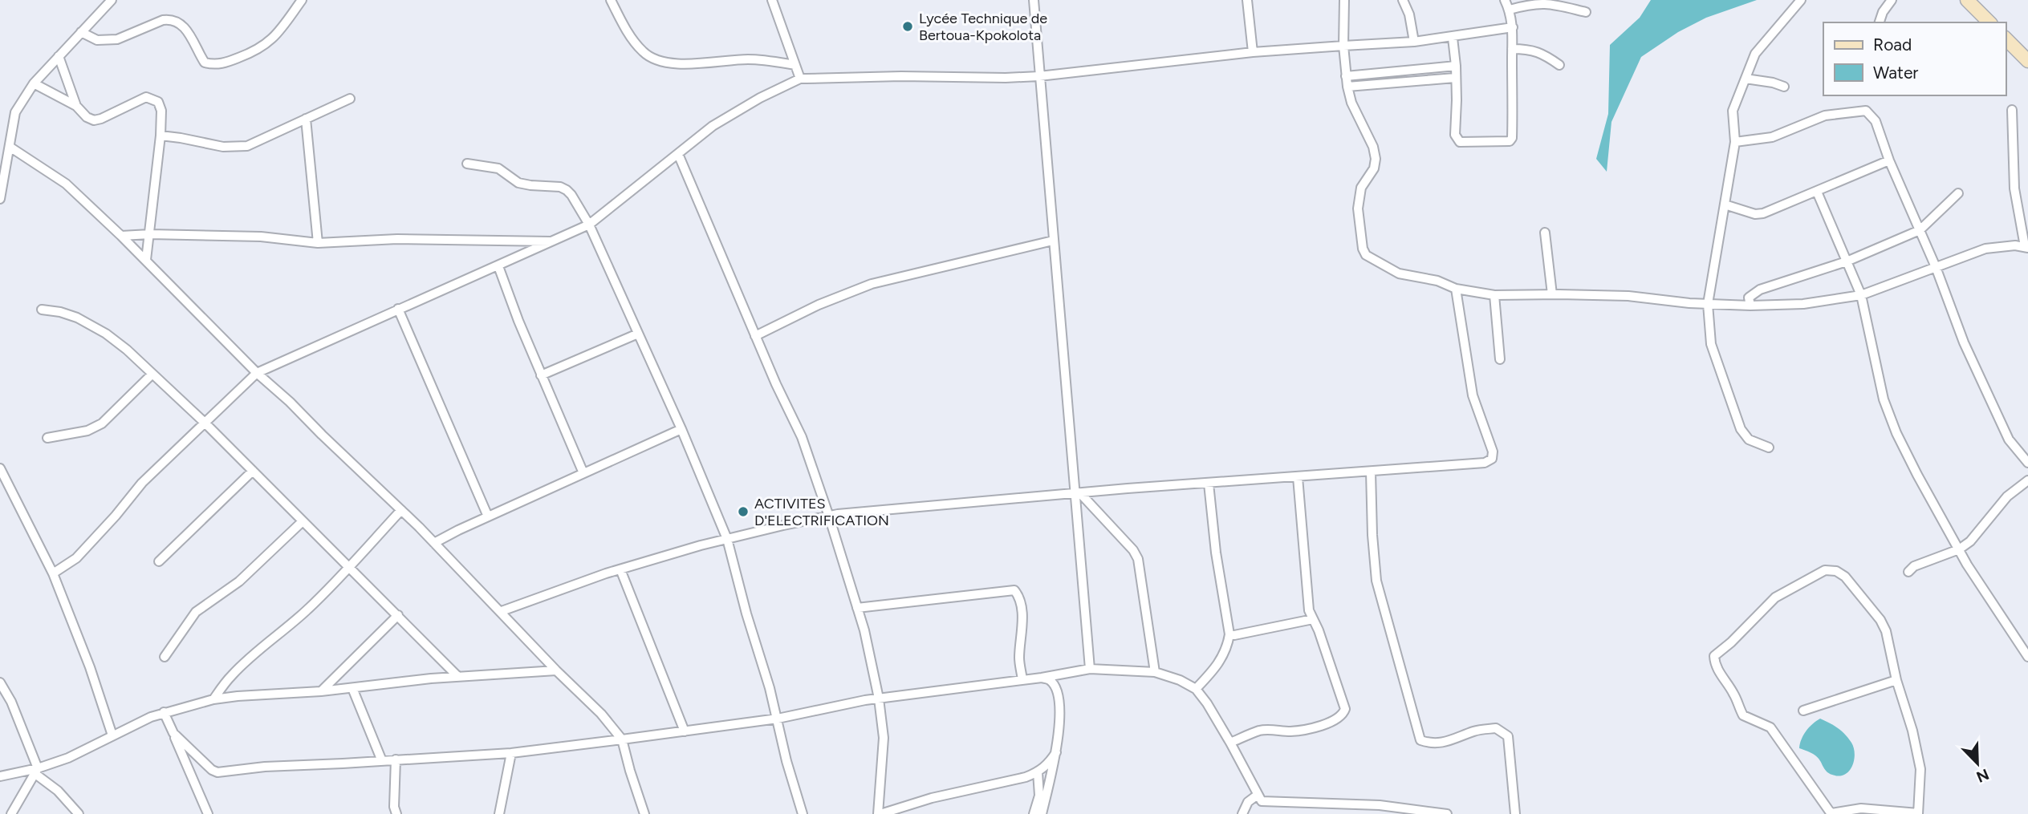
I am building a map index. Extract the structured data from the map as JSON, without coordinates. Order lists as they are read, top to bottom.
{
  "places": ["Lycée Technique de Bertoua-Kpokolota", "ACTIVITES D'ELECTRIFICATION"],
  "legend": ["Road", "Water"],
  "north": "bottom right"
}
